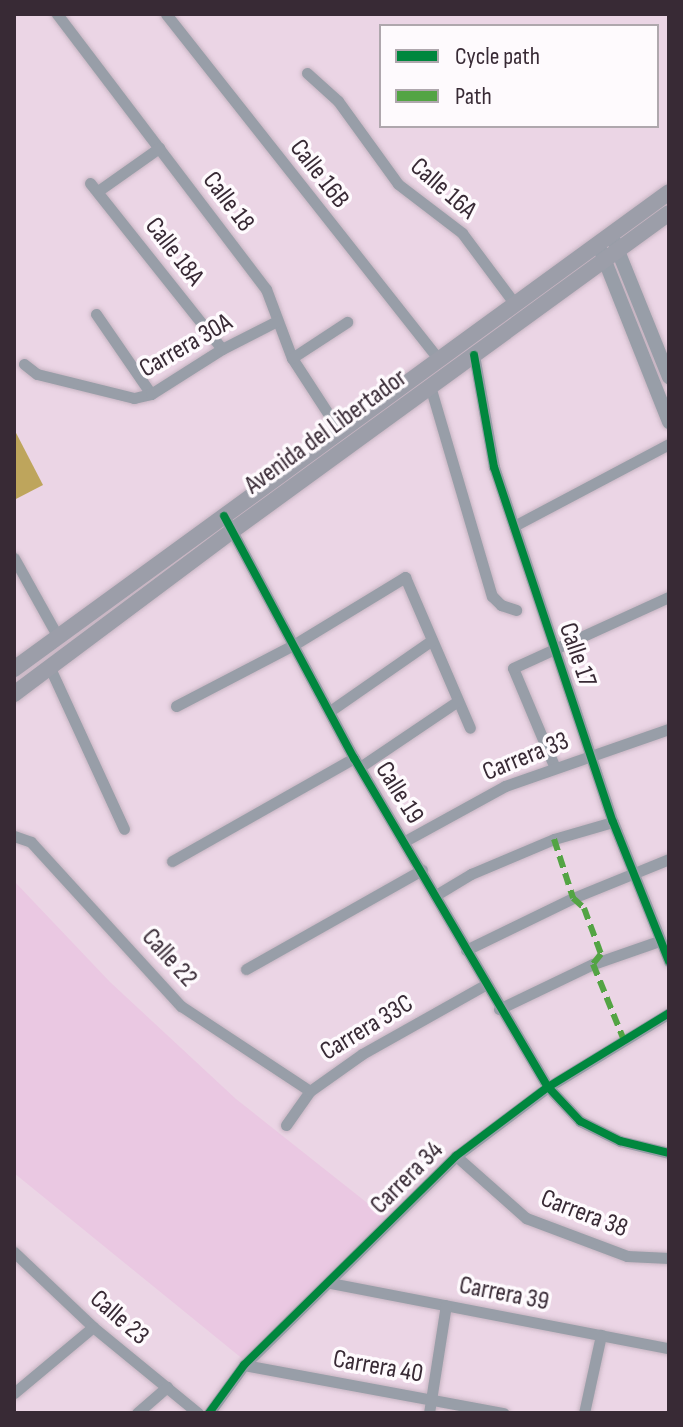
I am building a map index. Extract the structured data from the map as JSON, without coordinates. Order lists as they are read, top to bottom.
{
  "streets": {
    "main road": ["Avenida del Libertador"],
    "street": [
      "Calle 16B",
      "Calle 16A",
      "Calle 18",
      "Calle 18A",
      "Carrera 30A",
      "Calle 17",
      "Carrera 33",
      "Calle 19",
      "Calle 22",
      "Carrera 33C",
      "Carrera 34",
      "Carrera 38",
      "Carrera 39",
      "Calle 23",
      "Carrera 40"
    ]
  },
  "crossings": [
    ["Calle 16B", "Avenida del Libertador"],
    ["Calle 16A", "Avenida del Libertador"],
    ["Calle 18", "Calle 18A"],
    ["Calle 18", "Carrera 30A"],
    ["Calle 18", "Avenida del Libertador"],
    ["Calle 18A", "Carrera 30A"],
    ["Avenida del Libertador", "Calle 17"],
    ["Avenida del Libertador", "Calle 19"],
    ["Calle 17", "Carrera 33"],
    ["Carrera 33", "Calle 19"],
    ["Calle 19", "Carrera 33C"],
    ["Calle 19", "Carrera 34"],
    ["Calle 22", "Carrera 33C"],
    ["Carrera 34", "Carrera 38"],
    ["Carrera 34", "Carrera 39"],
    ["Carrera 34", "Carrera 40"]
  ],
  "legend": ["Cycle path", "Path"]
}
